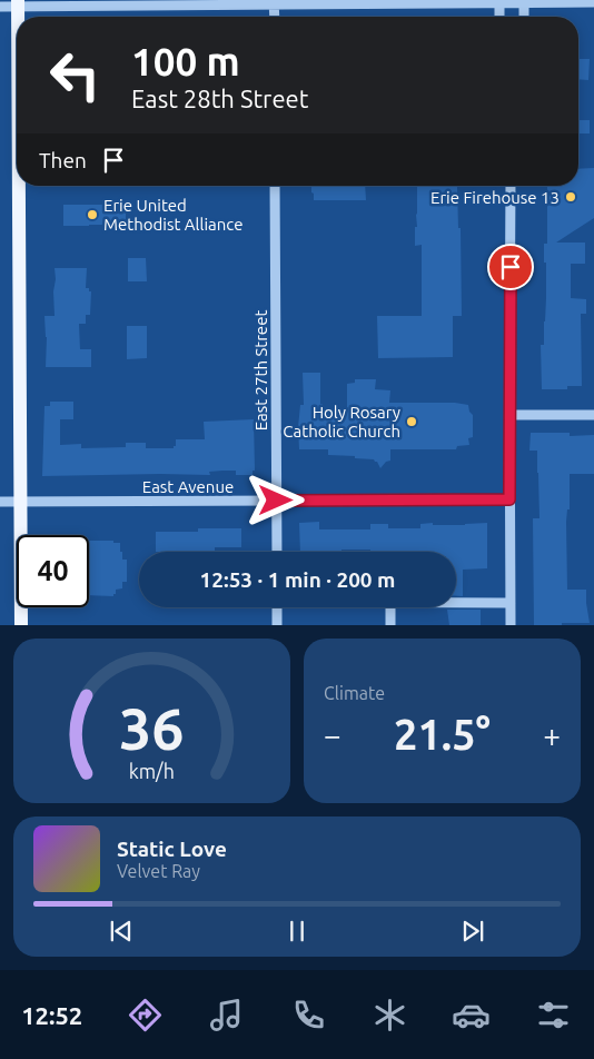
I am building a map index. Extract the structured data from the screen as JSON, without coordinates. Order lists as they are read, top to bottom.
{
  "streets": {
    "street": ["East 27th Street", "East Avenue"]
  },
  "crossings": [
    ["East 27th Street", "East Avenue"]
  ],
  "places": ["Erie Firehouse 13", "Erie United Methodist Alliance", "Holy Rosary Catholic Church"],
  "page": {
    "turn": ["100 m", "East 28th Street"],
    "then": "Then",
    "limit": "40",
    "trip": "12:53 · 1 min · 200 m",
    "tile": "Climate",
    "heat": ["−", "21.5°", "+"],
    "song": ["Static Love", "Velvet Ray"],
    "tabs": "12:52",
    "gauge": ["36", "km/h"]
  }
}
